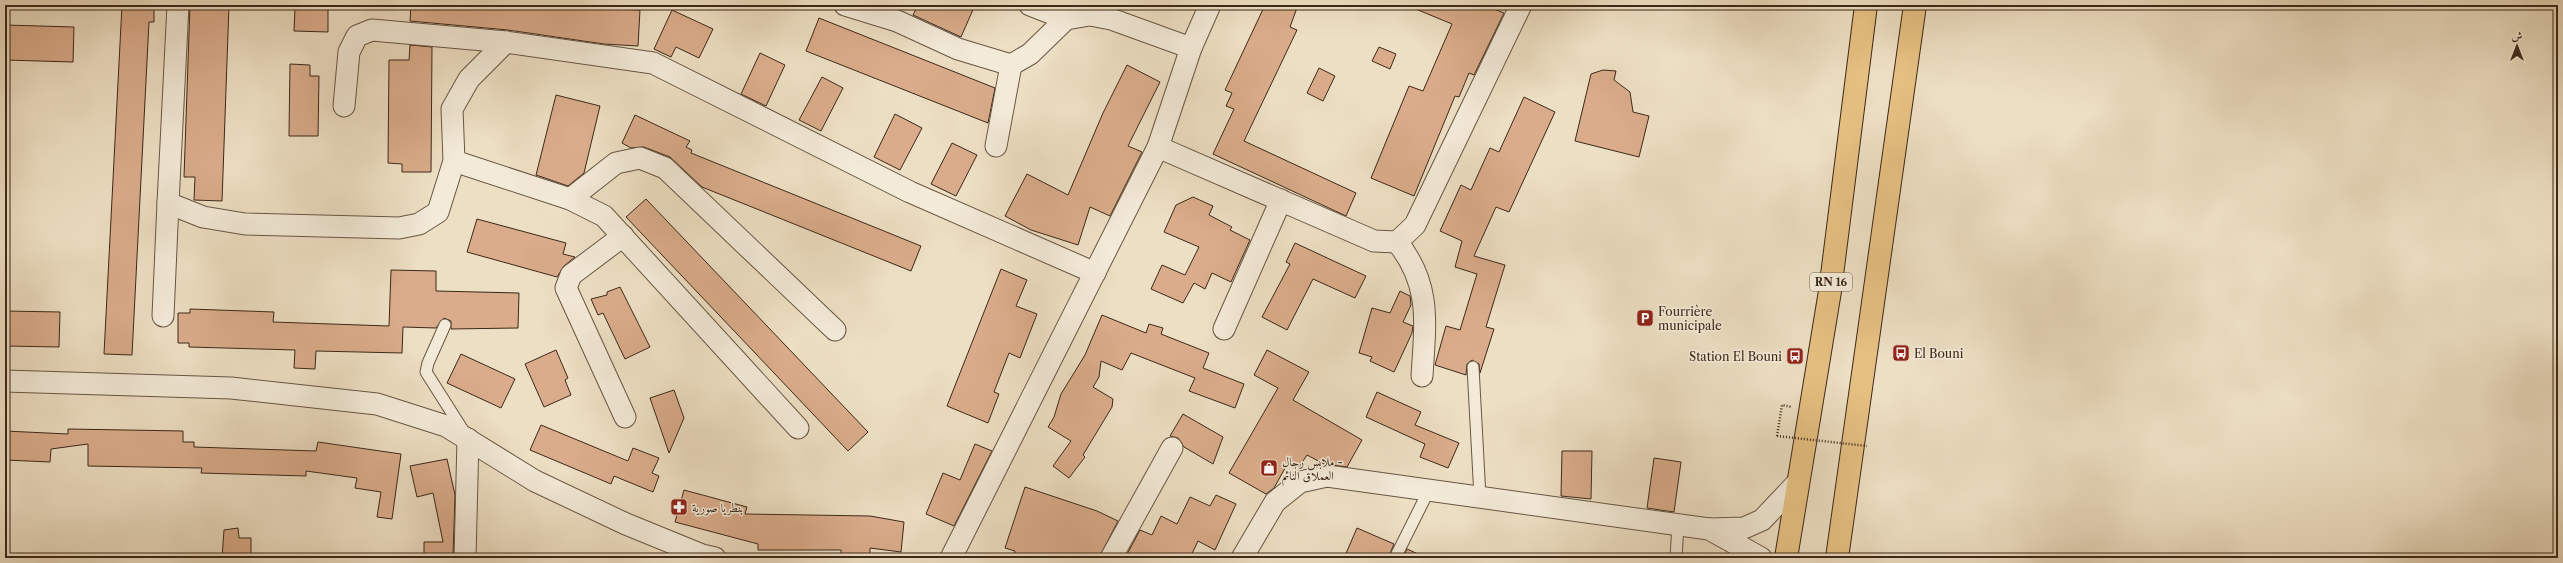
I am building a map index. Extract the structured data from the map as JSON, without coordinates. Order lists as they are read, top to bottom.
{
  "streets": {
    "highway": ["RN 16"]
  },
  "places": {
    "parking": ["Fourrière municipale"],
    "bus stop": ["El Bouni", "Station El Bouni"],
    "shop": ["ملابس رجال - العملاق النائم"],
    "pharmacy": ["بنطريا صورية"]
  },
  "north": "top"
}
